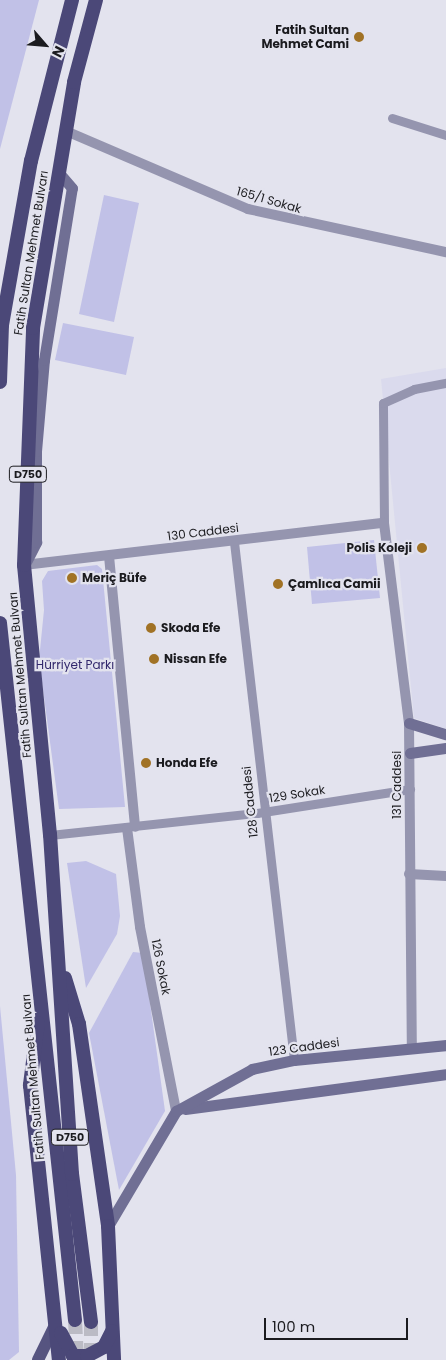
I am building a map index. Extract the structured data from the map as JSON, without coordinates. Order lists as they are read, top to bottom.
{
  "streets": {
    "highway": ["Fatih Sultan Mehmet Bulvarı", "D750"],
    "main road": ["123 Caddesi"],
    "street": [
      "165/1 Sokak",
      "130 Caddesi",
      "131 Caddesi",
      "129 Sokak",
      "128 Caddesi",
      "126 Sokak"
    ]
  },
  "crossings": [
    ["165/1 Sokak", "Fatih Sultan Mehmet Bulvarı"],
    ["Fatih Sultan Mehmet Bulvarı", "130 Caddesi"],
    ["Fatih Sultan Mehmet Bulvarı", "129 Sokak"],
    ["130 Caddesi", "131 Caddesi"],
    ["130 Caddesi", "128 Caddesi"],
    ["130 Caddesi", "126 Sokak"],
    ["131 Caddesi", "129 Sokak"],
    ["131 Caddesi", "123 Caddesi"],
    ["129 Sokak", "128 Caddesi"],
    ["129 Sokak", "126 Sokak"],
    ["128 Caddesi", "123 Caddesi"],
    ["126 Sokak", "123 Caddesi"]
  ],
  "parks": ["Hürriyet Parkı"],
  "places": [
    "Fatih Sultan Mehmet Cami",
    "Polis Koleji",
    "Meriç Büfe",
    "Çamlıca Camii",
    "Skoda Efe",
    "Nissan Efe",
    "Honda Efe"
  ],
  "scale_bar": "100 m",
  "north": "bottom right"
}
